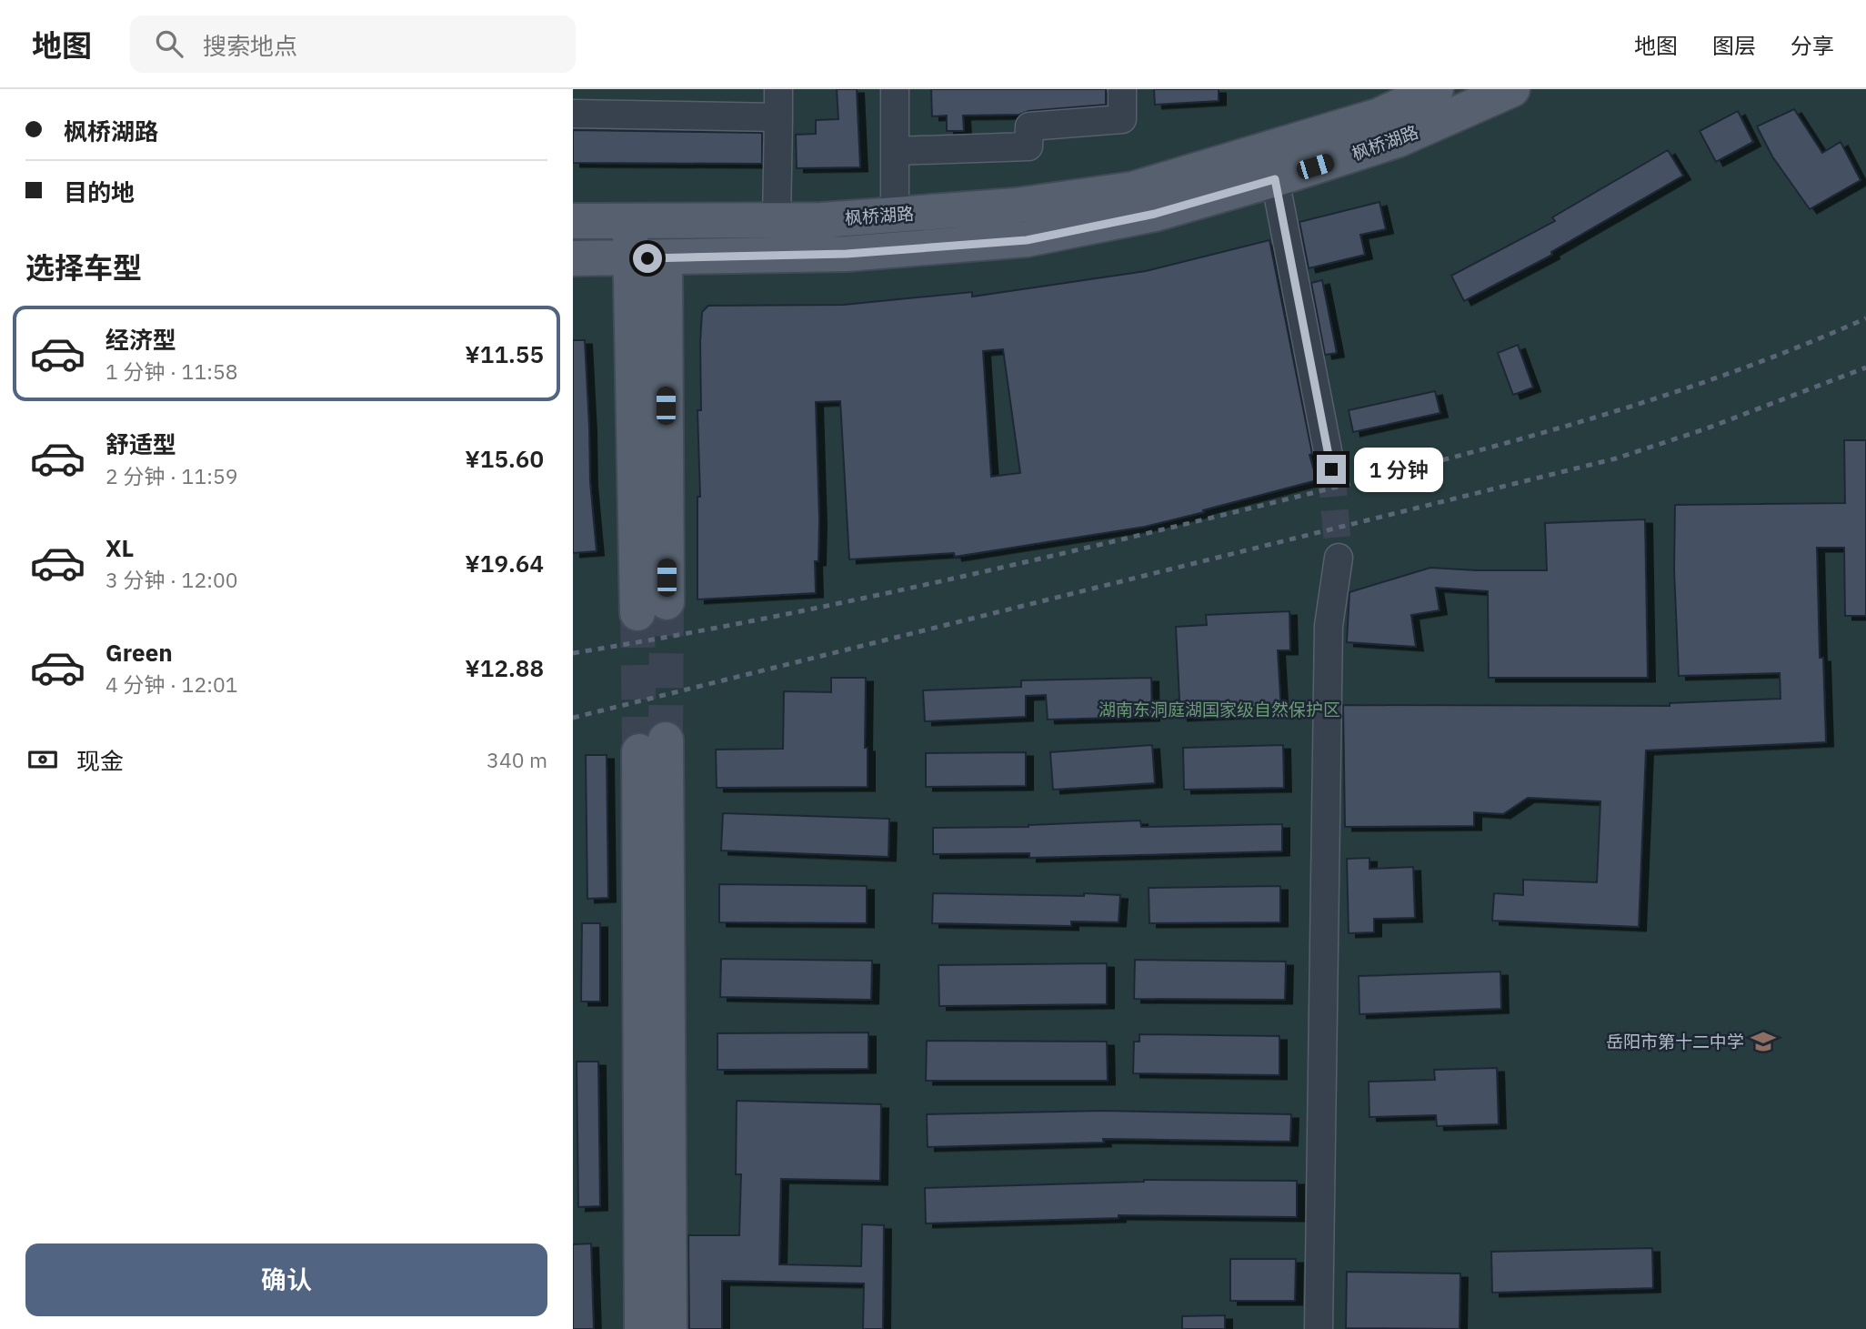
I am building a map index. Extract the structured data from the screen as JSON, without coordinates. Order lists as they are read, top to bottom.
{
  "streets": {
    "main road": ["枫桥湖路"]
  },
  "parks": ["湖南东洞庭湖国家级自然保护区"],
  "places": {
    "school or university": ["岳阳市第十二中学"]
  },
  "page": {
    "header": "地图",
    "search": "搜索地点",
    "nav": ["地图", "图层", "分享"],
    "banner": ["枫桥湖路", "目的地"],
    "heading": "选择车型",
    "list": [
      {
        "name": "经济型",
        "note": "1 分钟 · 11:58",
        "value": "¥11.55"
      },
      {
        "name": "舒适型",
        "note": "2 分钟 · 11:59",
        "value": "¥15.60"
      },
      {
        "name": "XL",
        "note": "3 分钟 · 12:00",
        "value": "¥19.64"
      },
      {
        "name": "Green",
        "note": "4 分钟 · 12:01",
        "value": "¥12.88"
      }
    ],
    "bubble": "1 分钟",
    "pay": ["现金", "340 m"],
    "buttons": "确认"
  }
}
